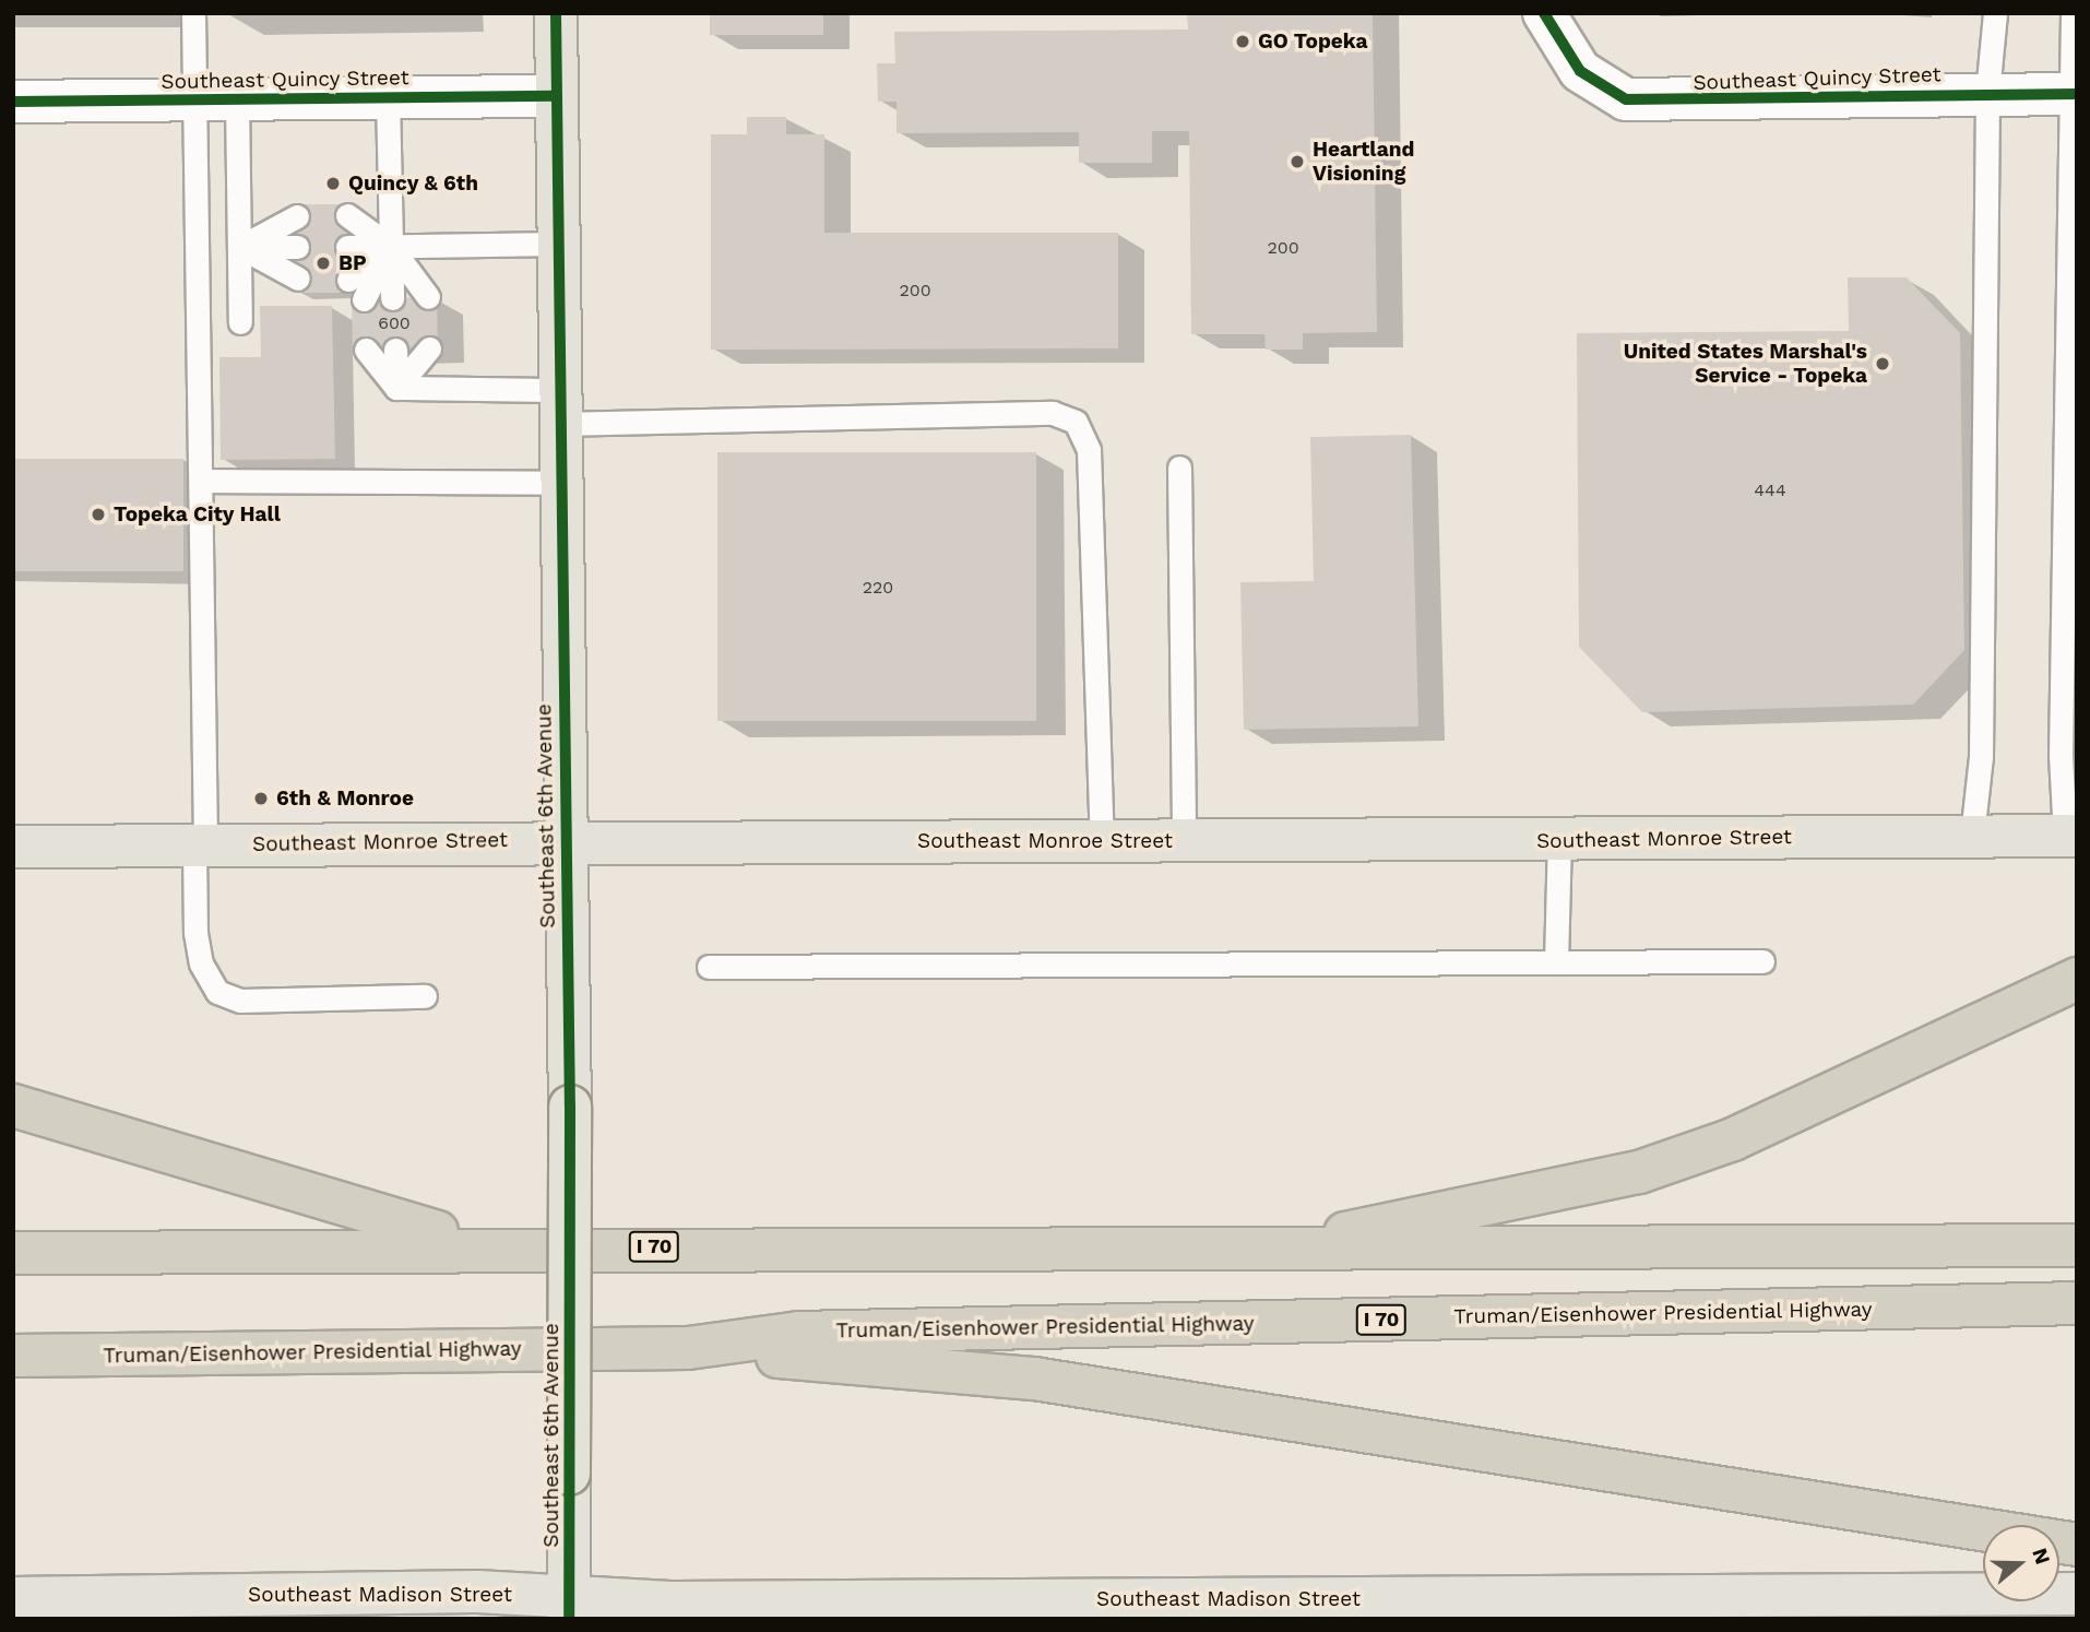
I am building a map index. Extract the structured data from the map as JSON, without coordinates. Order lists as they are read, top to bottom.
{
  "streets": {
    "highway": ["I 70", "Truman/Eisenhower Presidential Highway"],
    "main road": ["Southeast 6th Avenue", "Southeast Monroe Street", "Southeast Madison Street"],
    "street": ["Southeast Quincy Street"]
  },
  "crossings": [
    ["Southeast Quincy Street", "Southeast 6th Avenue"],
    ["Southeast 6th Avenue", "Southeast Monroe Street"],
    ["Southeast 6th Avenue", "Southeast Madison Street"]
  ],
  "places": [
    "GO Topeka",
    "Heartland Visioning",
    "Quincy & 6th",
    "BP",
    "United States Marshal's Service - Topeka",
    "Topeka City Hall",
    "6th & Monroe"
  ],
  "house_numbers": [
    "200",
    "200",
    "600",
    "444",
    "220"
  ],
  "north": "right"
}
